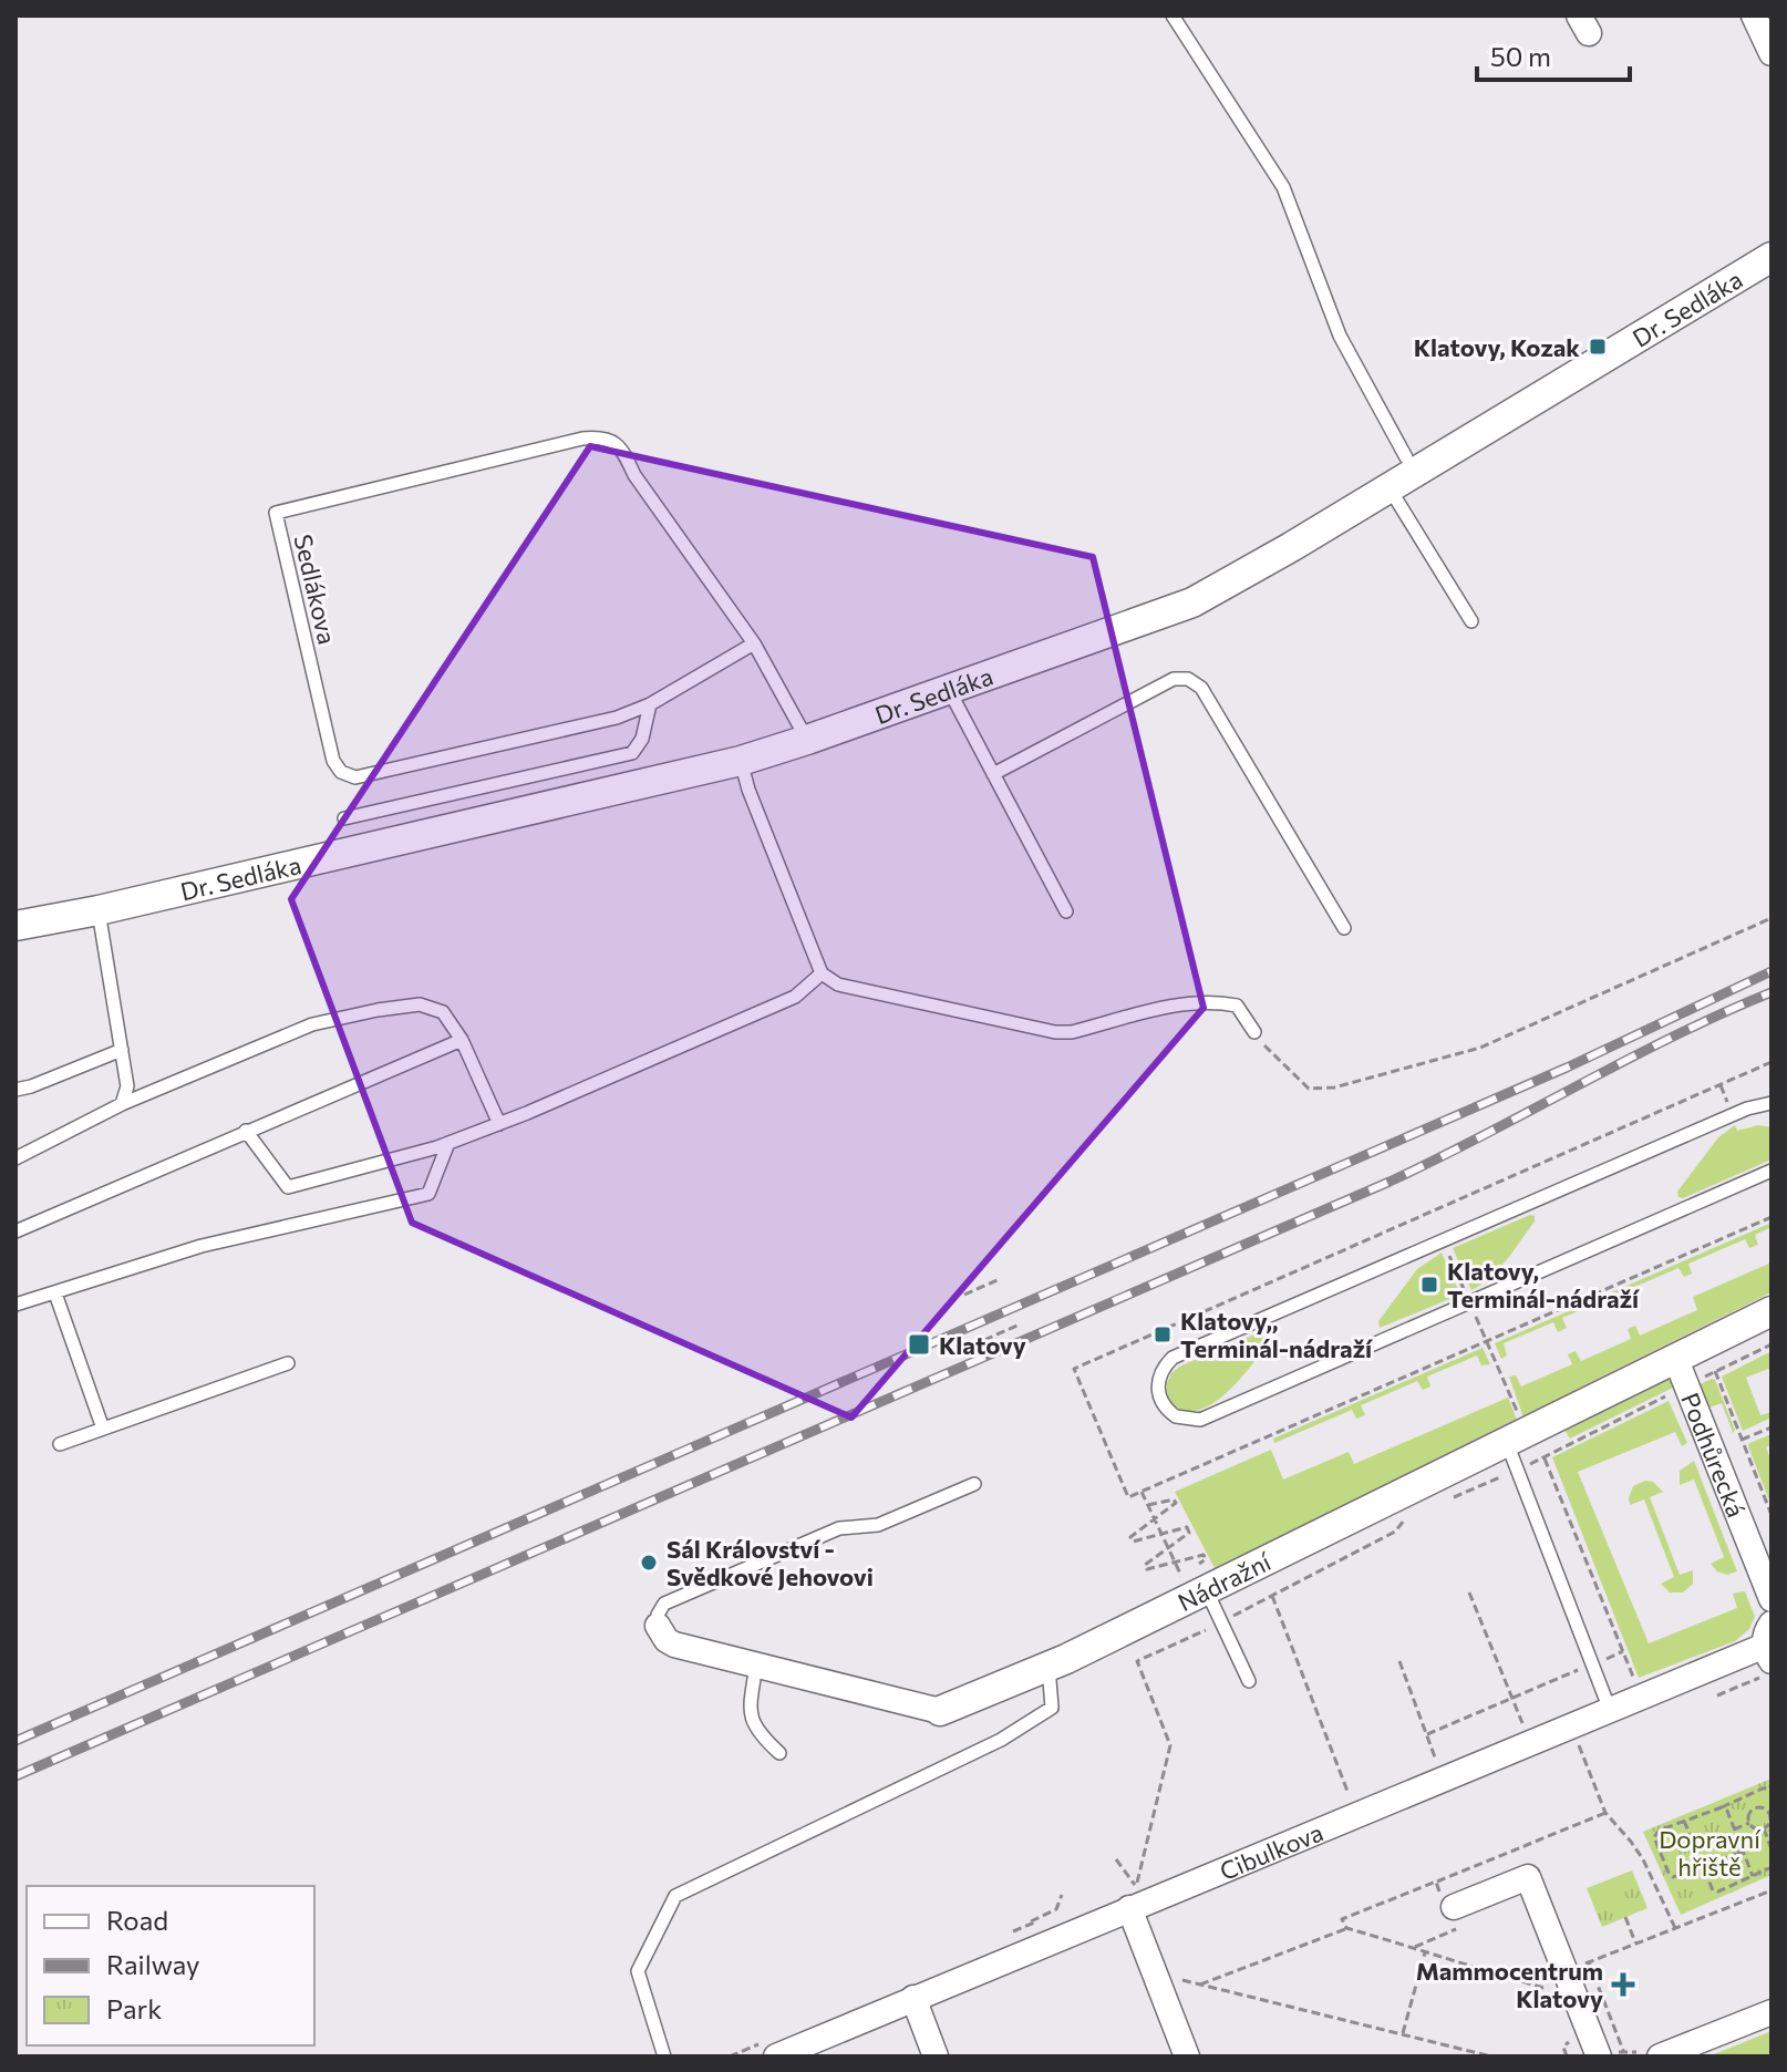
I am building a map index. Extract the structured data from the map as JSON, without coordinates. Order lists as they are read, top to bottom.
{
  "streets": {
    "street": [
      "Dr. Sedláka",
      "Podhůrecká",
      "Nádražní",
      "Cibulkova"
    ],
    "lane": ["Sedlákova"]
  },
  "crossings": [
    ["Dr. Sedláka", "Sedlákova"],
    ["Podhůrecká", "Nádražní"]
  ],
  "parks": ["Dopravní hřiště"],
  "places": {
    "transit": [
      "Klatovy, Kozak",
      "Klatovy, Terminál-nádraží",
      "Klatovy,, Terminál-nádraží",
      "Klatovy"
    ],
    "other": ["Sál Království - Svědkové Jehovovi"],
    "health": ["Mammocentrum Klatovy"]
  },
  "legend": ["Road", "Railway", "Park"],
  "scale_bar": "50 m"
}
